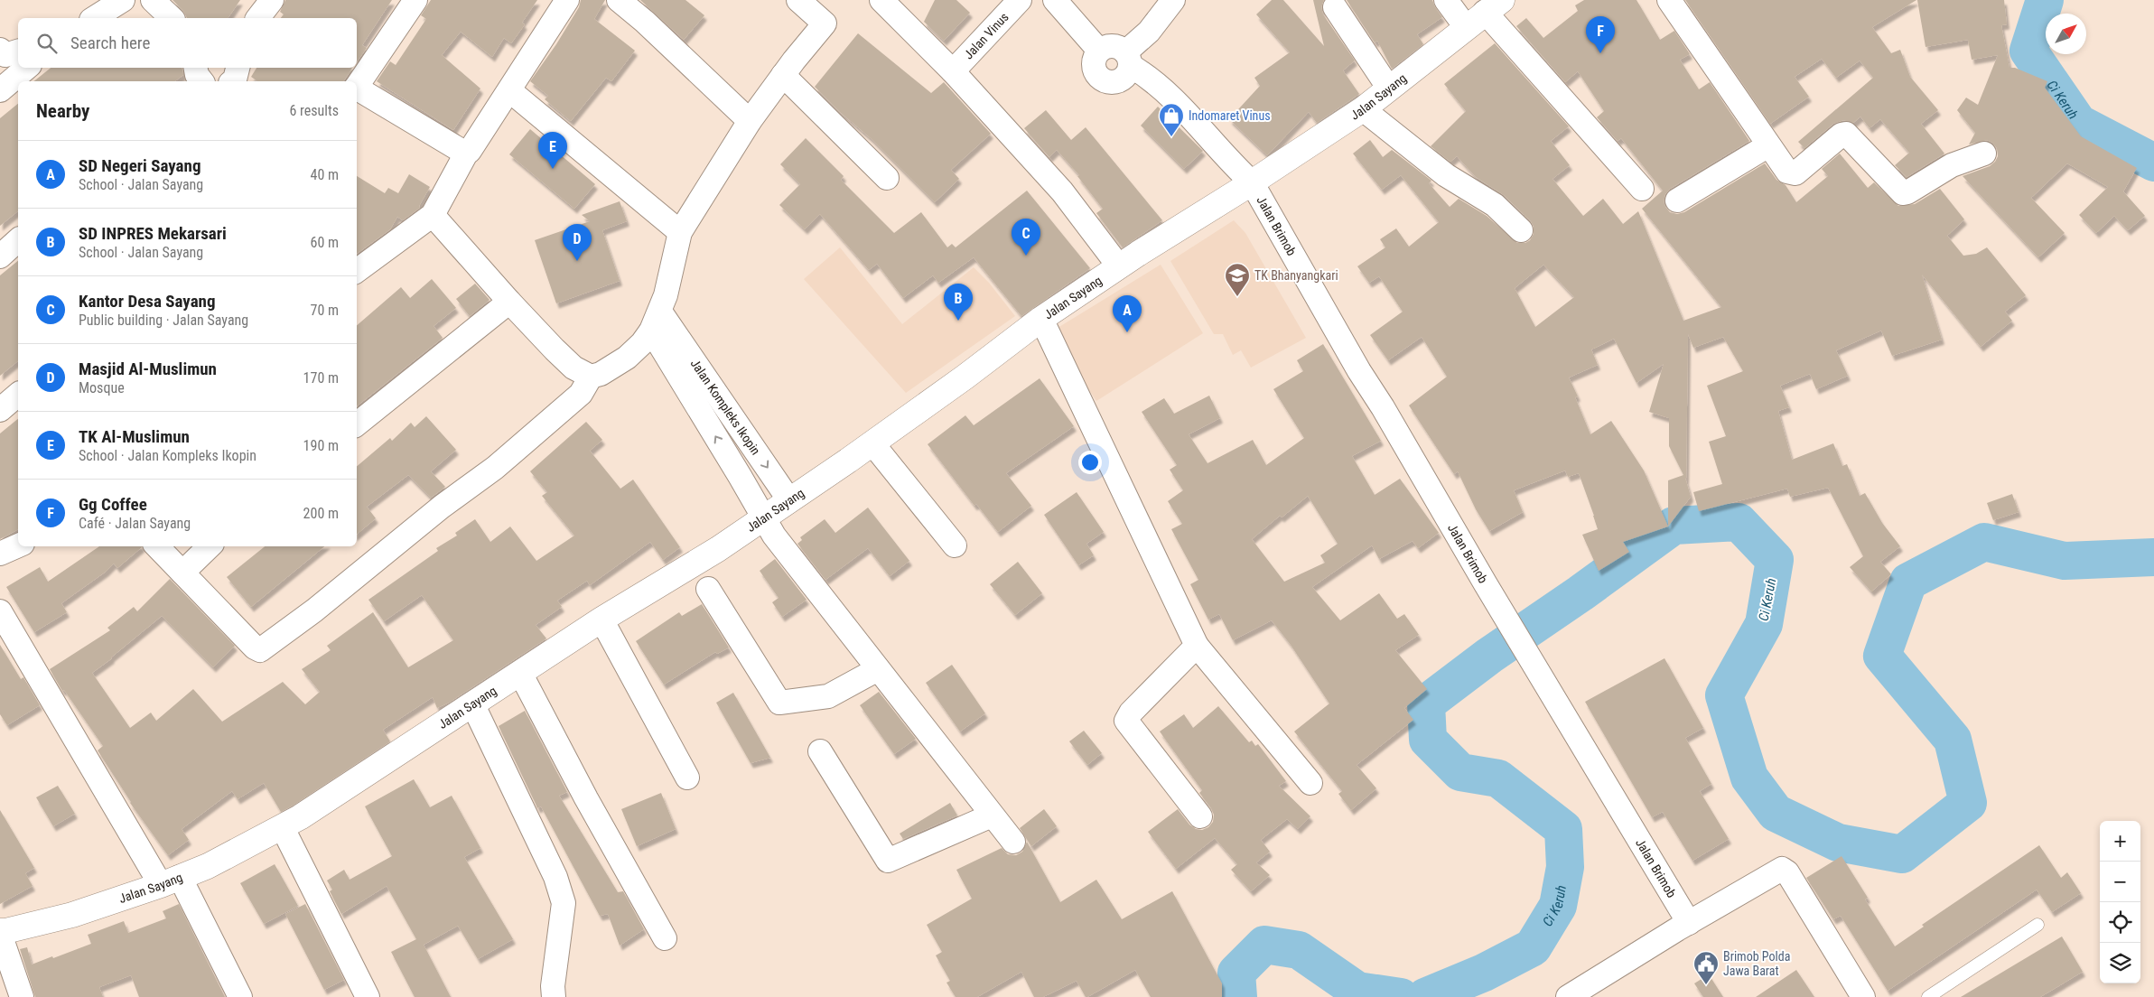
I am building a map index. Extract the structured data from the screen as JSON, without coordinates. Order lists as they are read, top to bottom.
{
  "streets": {
    "main road": ["Jalan Sayang"],
    "street": ["Jalan Vinus", "Jalan Brimob", "Jalan Kompleks Ikopin"]
  },
  "crossings": [
    ["Jalan Sayang", "Jalan Brimob"],
    ["Jalan Sayang", "Jalan Kompleks Ikopin"]
  ],
  "water": ["Ci Keruh"],
  "places": {
    "shop": ["Indomaret Vinus"],
    "school or university": ["TK Bhanyangkari"],
    "public building": ["Brimob Polda Jawa Barat"]
  },
  "north": "top right",
  "page": {
    "pins": [
      "F",
      "E",
      "C",
      "D",
      "B",
      "A"
    ],
    "search": "Search here",
    "heading": ["Nearby", "6 results"],
    "list": [
      {
        "mark": "A",
        "name": "SD Negeri Sayang",
        "note": "School · Jalan Sayang",
        "value": "40 m"
      },
      {
        "mark": "B",
        "name": "SD INPRES Mekarsari",
        "note": "School · Jalan Sayang",
        "value": "60 m"
      },
      {
        "mark": "C",
        "name": "Kantor Desa Sayang",
        "note": "Public building · Jalan Sayang",
        "value": "70 m"
      },
      {
        "mark": "D",
        "name": "Masjid Al-Muslimun",
        "note": "Mosque",
        "value": "170 m"
      },
      {
        "mark": "E",
        "name": "TK Al-Muslimun",
        "note": "School · Jalan Kompleks Ikopin",
        "value": "190 m"
      },
      {
        "mark": "F",
        "name": "Gg Coffee",
        "note": "Café · Jalan Sayang",
        "value": "200 m"
      }
    ],
    "map_buttons": ["+", "−"]
  }
}
